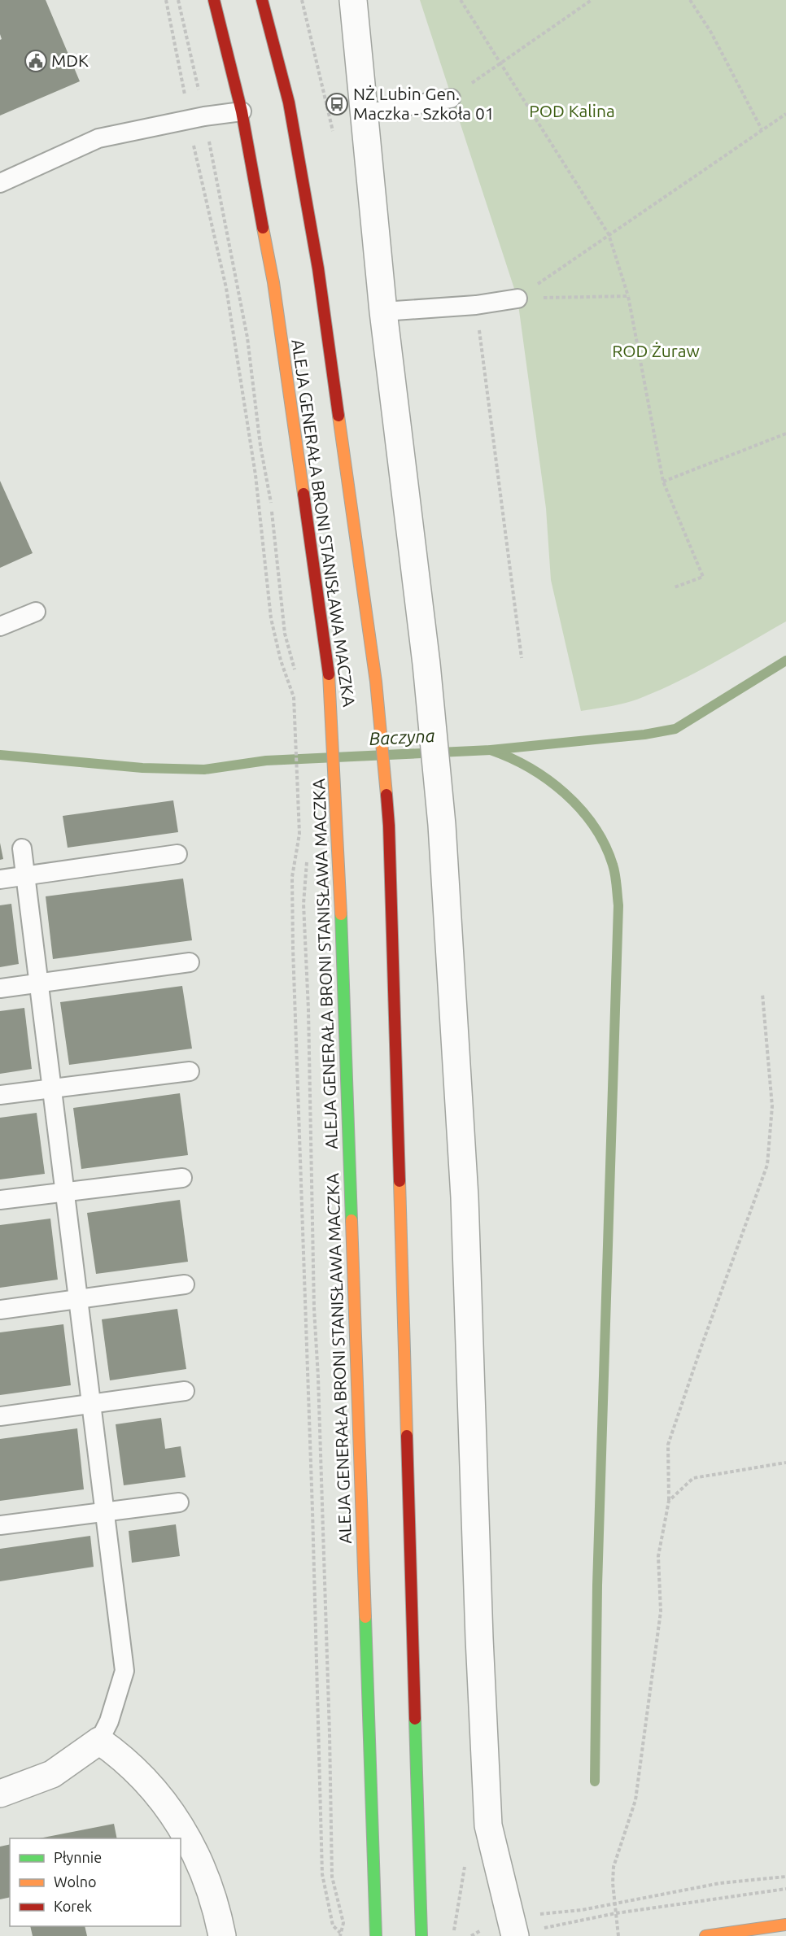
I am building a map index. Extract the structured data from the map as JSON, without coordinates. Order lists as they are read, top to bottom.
{
  "streets": {
    "main road": ["ALEJA GENERAŁA BRONI STANISŁAWA MACZKA"]
  },
  "water": ["Baczyna"],
  "parks": ["POD Kalina", "ROD Żuraw"],
  "places": {
    "public building": ["MDK"],
    "bus stop": ["NŻ Lubin Gen. Maczka - Szkoła 01"]
  },
  "legend": ["Płynnie", "Wolno", "Korek"]
}
